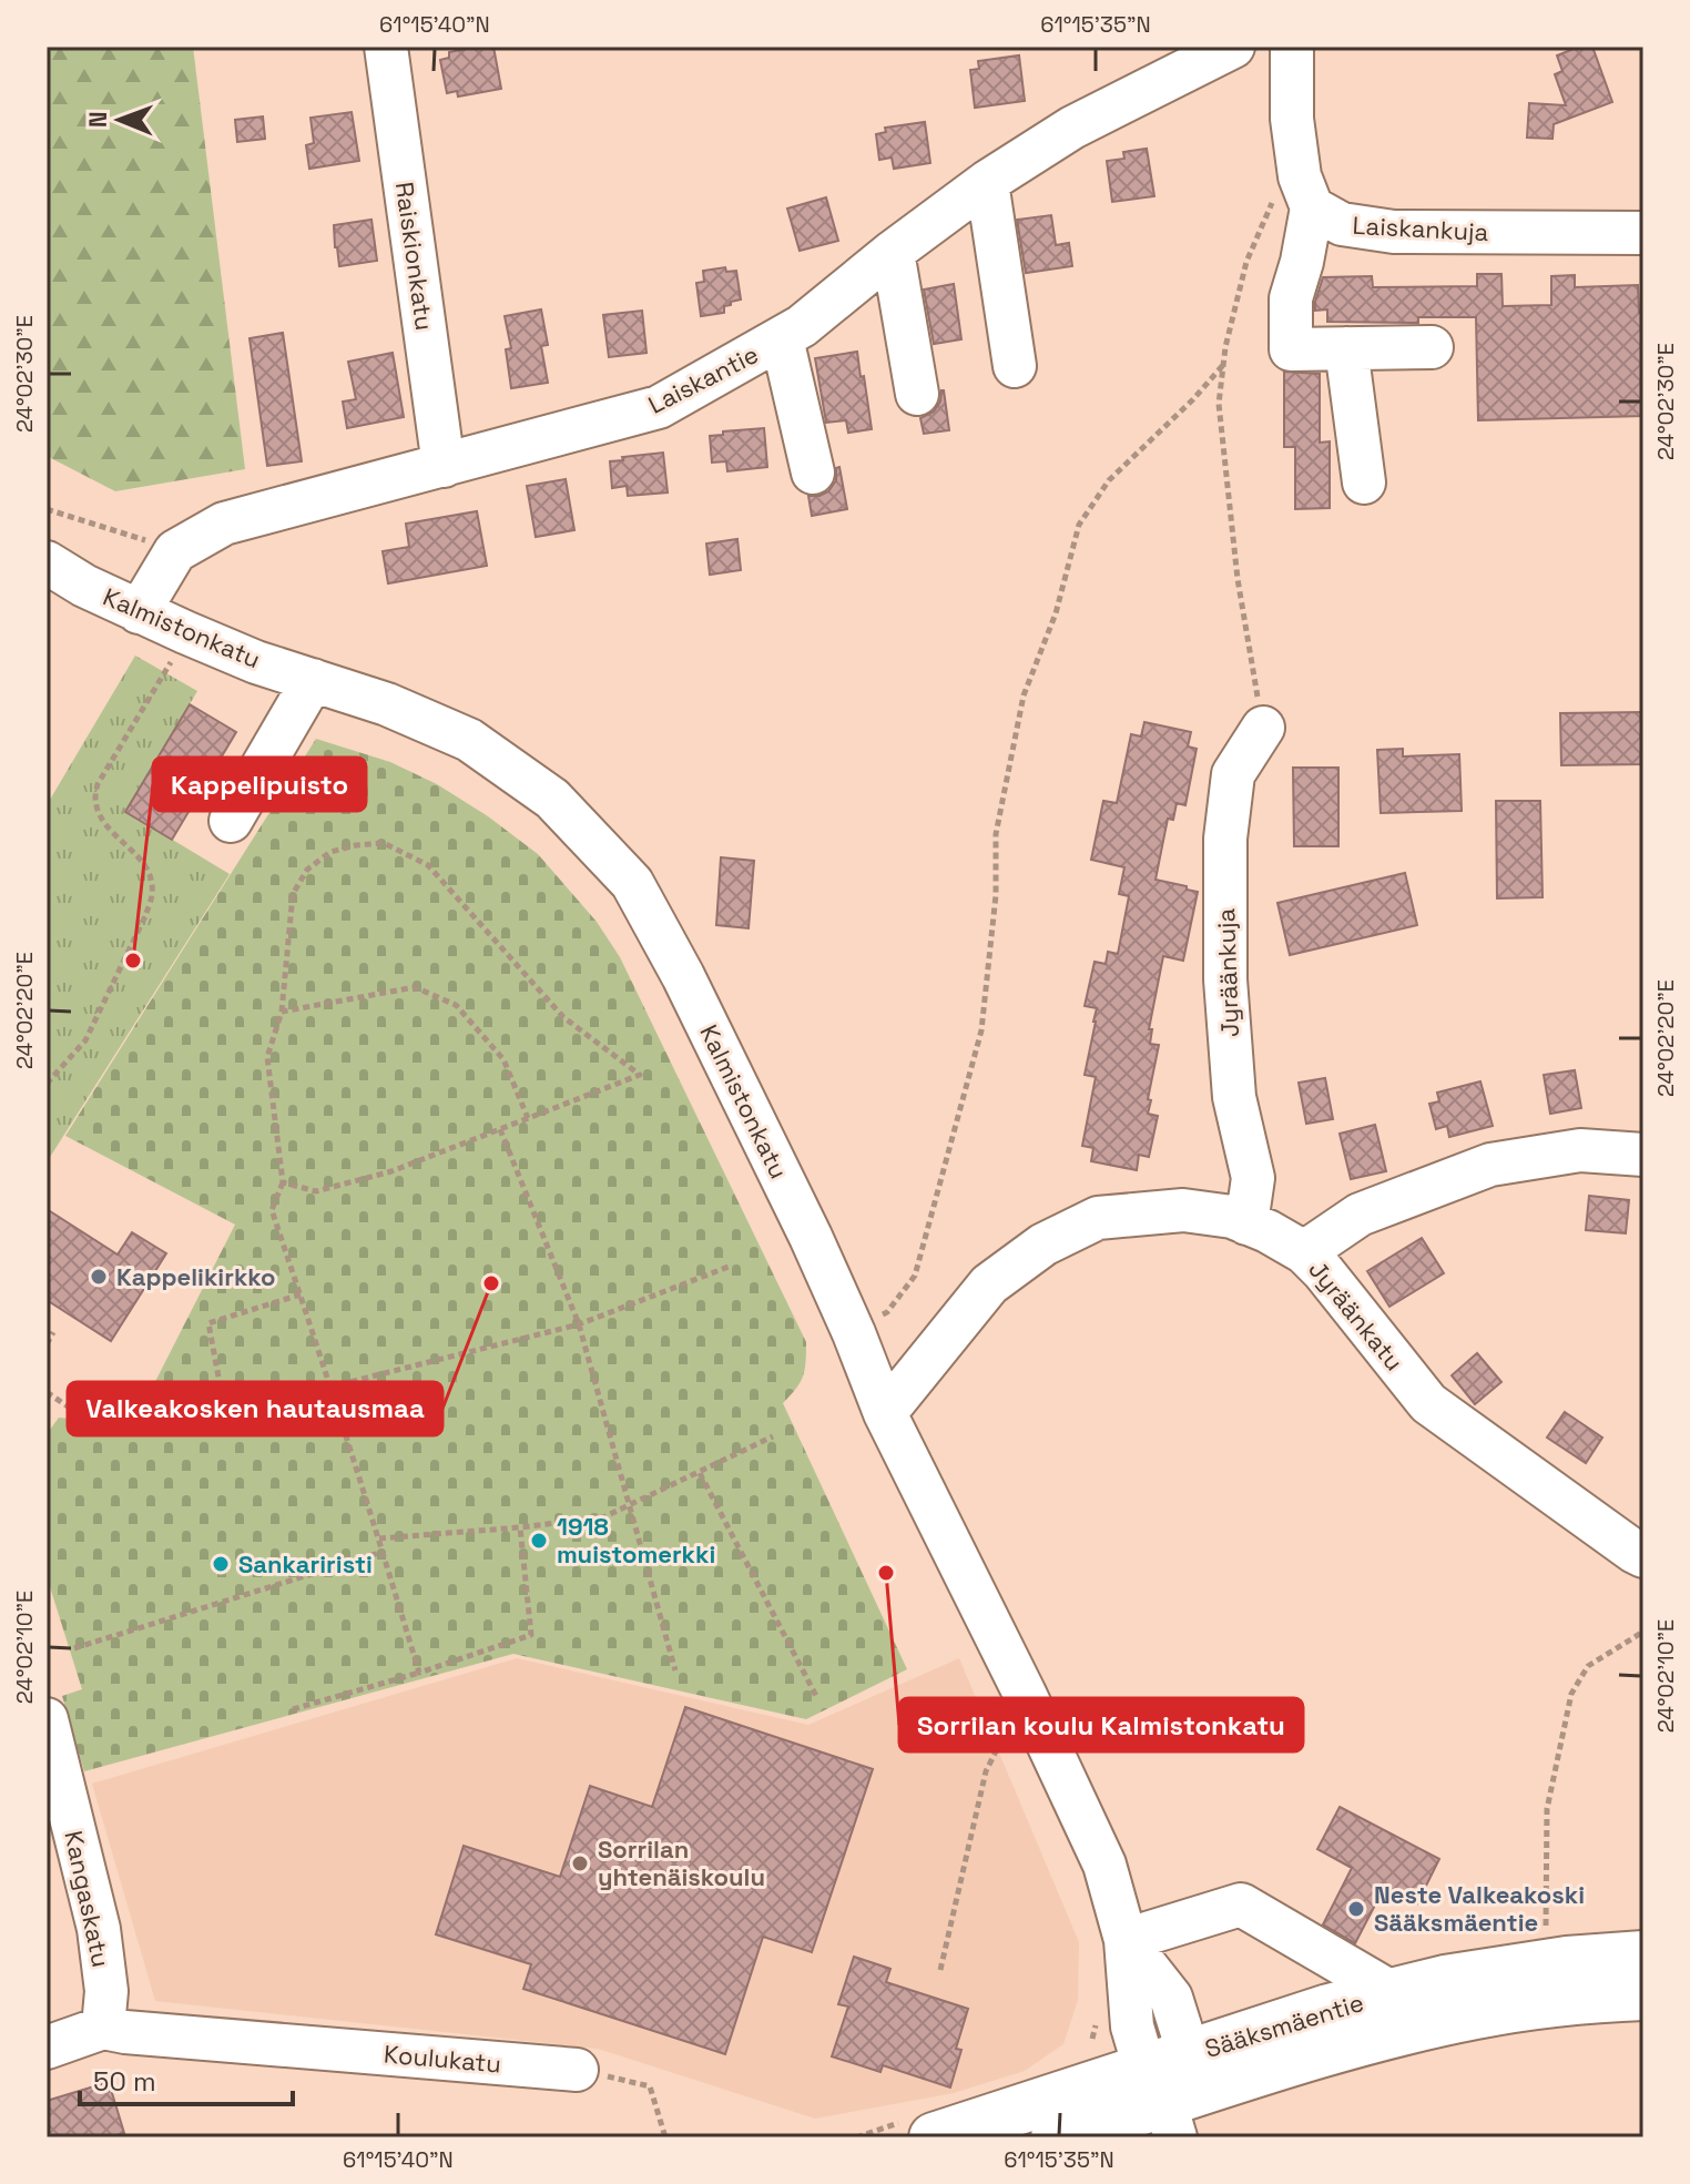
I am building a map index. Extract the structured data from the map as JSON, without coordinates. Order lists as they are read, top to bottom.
{
  "streets": {
    "main road": ["Sääksmäentie"],
    "street": [
      "Laiskankuja",
      "Raiskionkatu",
      "Laiskantie",
      "Kalmistonkatu",
      "Jyräänkuja",
      "Jyräänkatu",
      "Kangaskatu",
      "Koulukatu"
    ]
  },
  "crossings": [
    ["Raiskionkatu", "Laiskantie"],
    ["Laiskantie", "Kalmistonkatu"],
    ["Kalmistonkatu", "Jyräänkatu"],
    ["Kalmistonkatu", "Sääksmäentie"],
    ["Jyräänkuja", "Jyräänkatu"],
    ["Kangaskatu", "Koulukatu"]
  ],
  "places": [
    "Kappelipuisto",
    "Kappelikirkko",
    "Valkeakosken hautausmaa",
    "1918 muistomerkki",
    "Sankariristi",
    "Sorrilan koulu Kalmistonkatu",
    "Sorrilan yhtenäiskoulu",
    "Neste Valkeakoski Sääksmäentie"
  ],
  "scale_bar": "50 m",
  "north": "left",
  "coordinates": [
    "61°15'40\"N",
    "61°15'35\"N",
    "24°02'30\"E",
    "24°02'20\"E",
    "24°02'10\"E"
  ]
}
